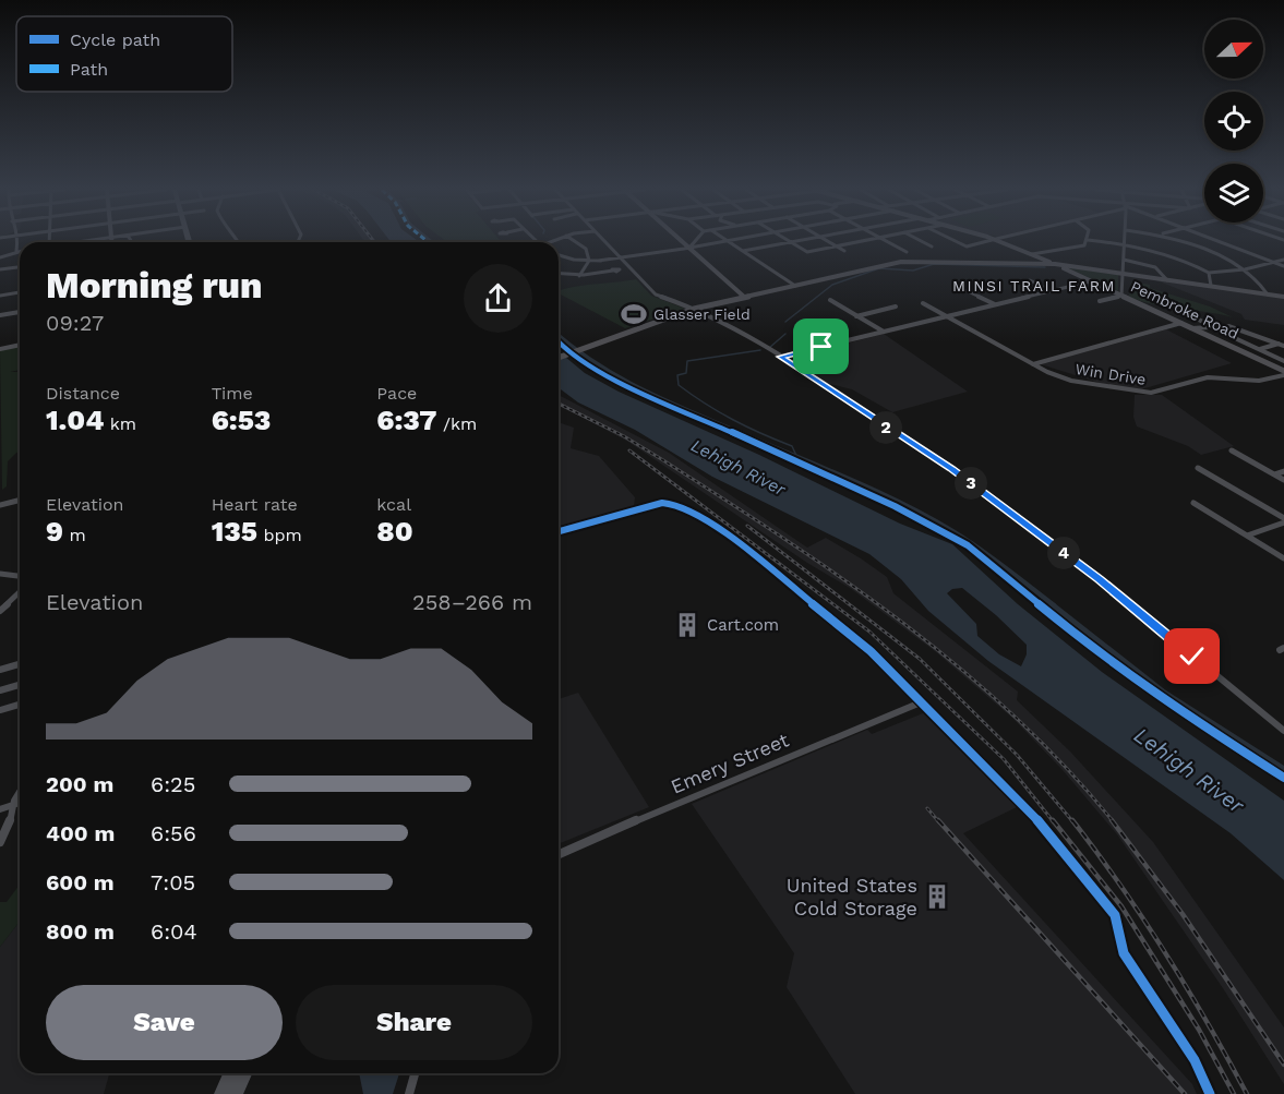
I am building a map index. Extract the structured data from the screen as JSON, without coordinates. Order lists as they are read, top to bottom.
{
  "streets": {
    "main road": ["Pembroke Road"],
    "street": ["Win Drive", "Emery Street"]
  },
  "crossings": [
    ["Pembroke Road", "Win Drive"]
  ],
  "districts": ["MINSI TRAIL FARM"],
  "water": ["Lehigh River"],
  "places": {
    "sports": ["Glasser Field"],
    "building": ["Cart.com", "United States Cold Storage"]
  },
  "legend": ["Cycle path", "Path"],
  "north": "right",
  "page": {
    "heading": ["Morning run", "09:27"],
    "stats": [
      ["Distance", "1.04 km"],
      ["Time", "6:53"],
      ["Pace", "6:37 /km"],
      ["Elevation", "9 m"],
      ["Heart rate", "135 bpm"],
      ["kcal", "80"]
    ],
    "pins": ["2", "3", "4"],
    "chart": ["Elevation", "258–266 m"],
    "list": [
      {
        "name": "200 m",
        "note": "6:25"
      },
      {
        "name": "400 m",
        "note": "6:56"
      },
      {
        "name": "600 m",
        "note": "7:05"
      },
      {
        "name": "800 m",
        "note": "6:04"
      }
    ],
    "buttons": ["Save", "Share"]
  }
}
